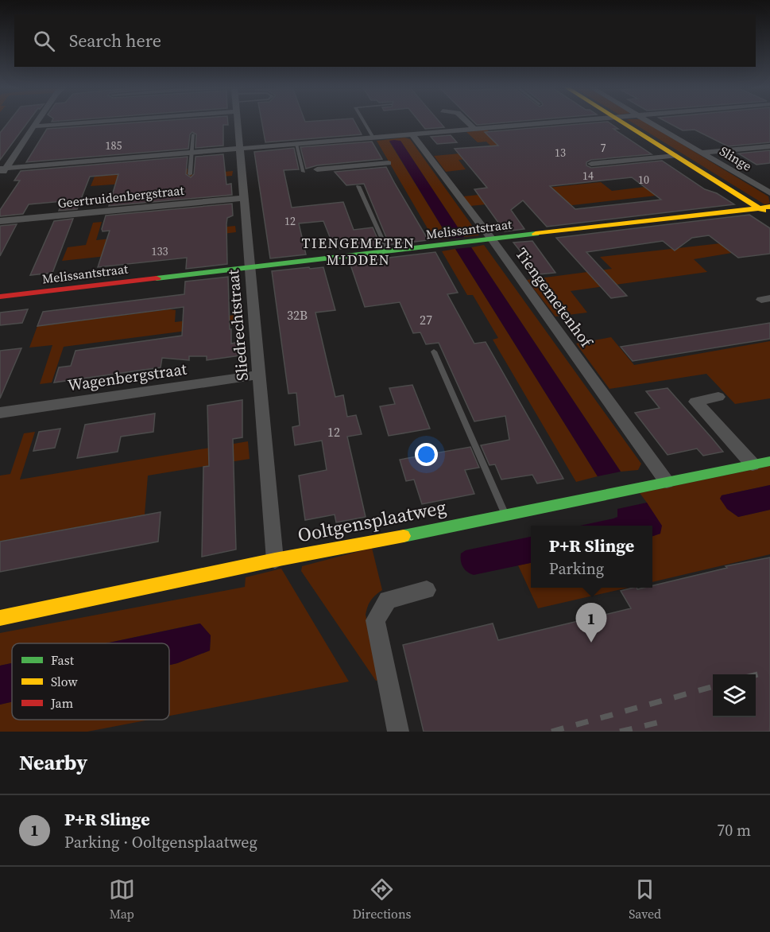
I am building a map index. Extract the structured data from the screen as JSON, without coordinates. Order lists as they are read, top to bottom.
{
  "streets": {
    "street": [
      "Slinge",
      "Geertruidenbergstraat",
      "Melissantstraat",
      "Tiengemetenhof",
      "Sliedrechtstraat",
      "Wagenbergstraat",
      "Ooltgensplaatweg"
    ]
  },
  "crossings": [
    ["Slinge", "Melissantstraat"],
    ["Geertruidenbergstraat", "Sliedrechtstraat"],
    ["Melissantstraat", "Tiengemetenhof"],
    ["Melissantstraat", "Sliedrechtstraat"],
    ["Tiengemetenhof", "Ooltgensplaatweg"],
    ["Sliedrechtstraat", "Wagenbergstraat"],
    ["Sliedrechtstraat", "Ooltgensplaatweg"]
  ],
  "districts": ["TIENGEMETEN MIDDEN"],
  "house_numbers": [
    "185",
    "7",
    "13",
    "14",
    "10",
    "12",
    "133",
    "32B",
    "27",
    "12"
  ],
  "legend": ["Fast", "Slow", "Jam"],
  "page": {
    "search": "Search here",
    "popup": ["P+R Slinge", "Parking"],
    "pins": "1",
    "heading": "Nearby",
    "list": [
      {
        "mark": "1",
        "name": "P+R Slinge",
        "note": "Parking · Ooltgensplaatweg",
        "value": "70 m"
      }
    ],
    "nav": ["Map", "Directions", "Saved"]
  }
}
